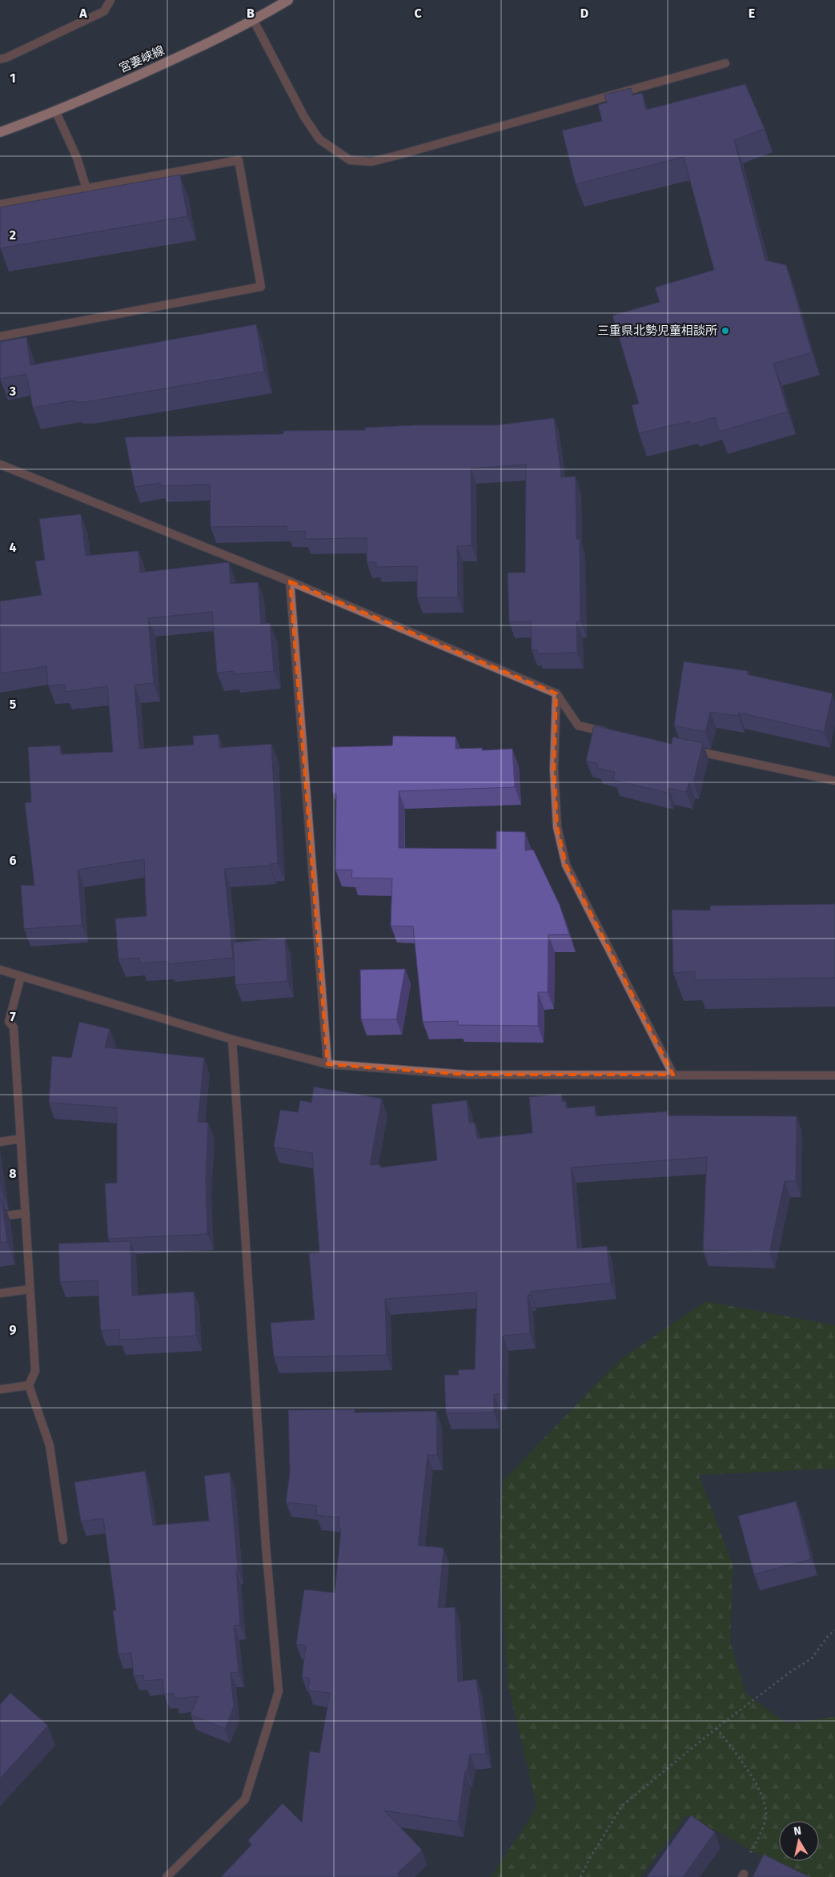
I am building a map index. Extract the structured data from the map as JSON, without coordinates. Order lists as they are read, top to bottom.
{
  "streets": {
    "main road": ["宮妻峡線"]
  },
  "places": ["三重県北勢児童相談所"],
  "north": "top",
  "grid": {
    "columns": [
      "A",
      "B",
      "C",
      "D",
      "E"
    ],
    "rows": [
      "1",
      "2",
      "3",
      "4",
      "5",
      "6",
      "7",
      "8",
      "9"
    ]
  }
}
